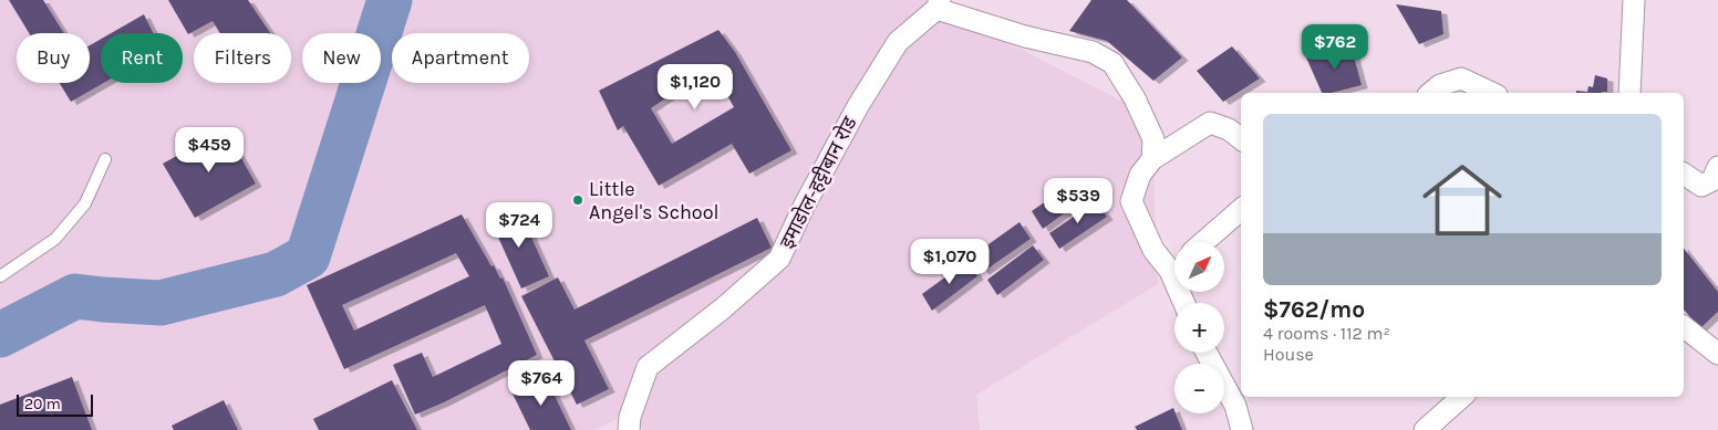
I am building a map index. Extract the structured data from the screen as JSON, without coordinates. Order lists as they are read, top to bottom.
{
  "streets": {
    "street": ["इमाडोल-हट्टीबान रोड"]
  },
  "places": ["Little Angel's School"],
  "scale_bar": "20 m",
  "north": "top right",
  "page": {
    "price": [
      "$762",
      "$1,120",
      "$459",
      "$539",
      "$724",
      "$1,070",
      "$764"
    ],
    "chip": [
      "Buy",
      "Rent",
      "Filters",
      "New",
      "Apartment"
    ],
    "list": [
      {
        "name": "$762/mo",
        "note": "4 rooms · 112 m² · House"
      }
    ],
    "map_buttons": ["+", "−"],
    "scale": "20 m"
  }
}
